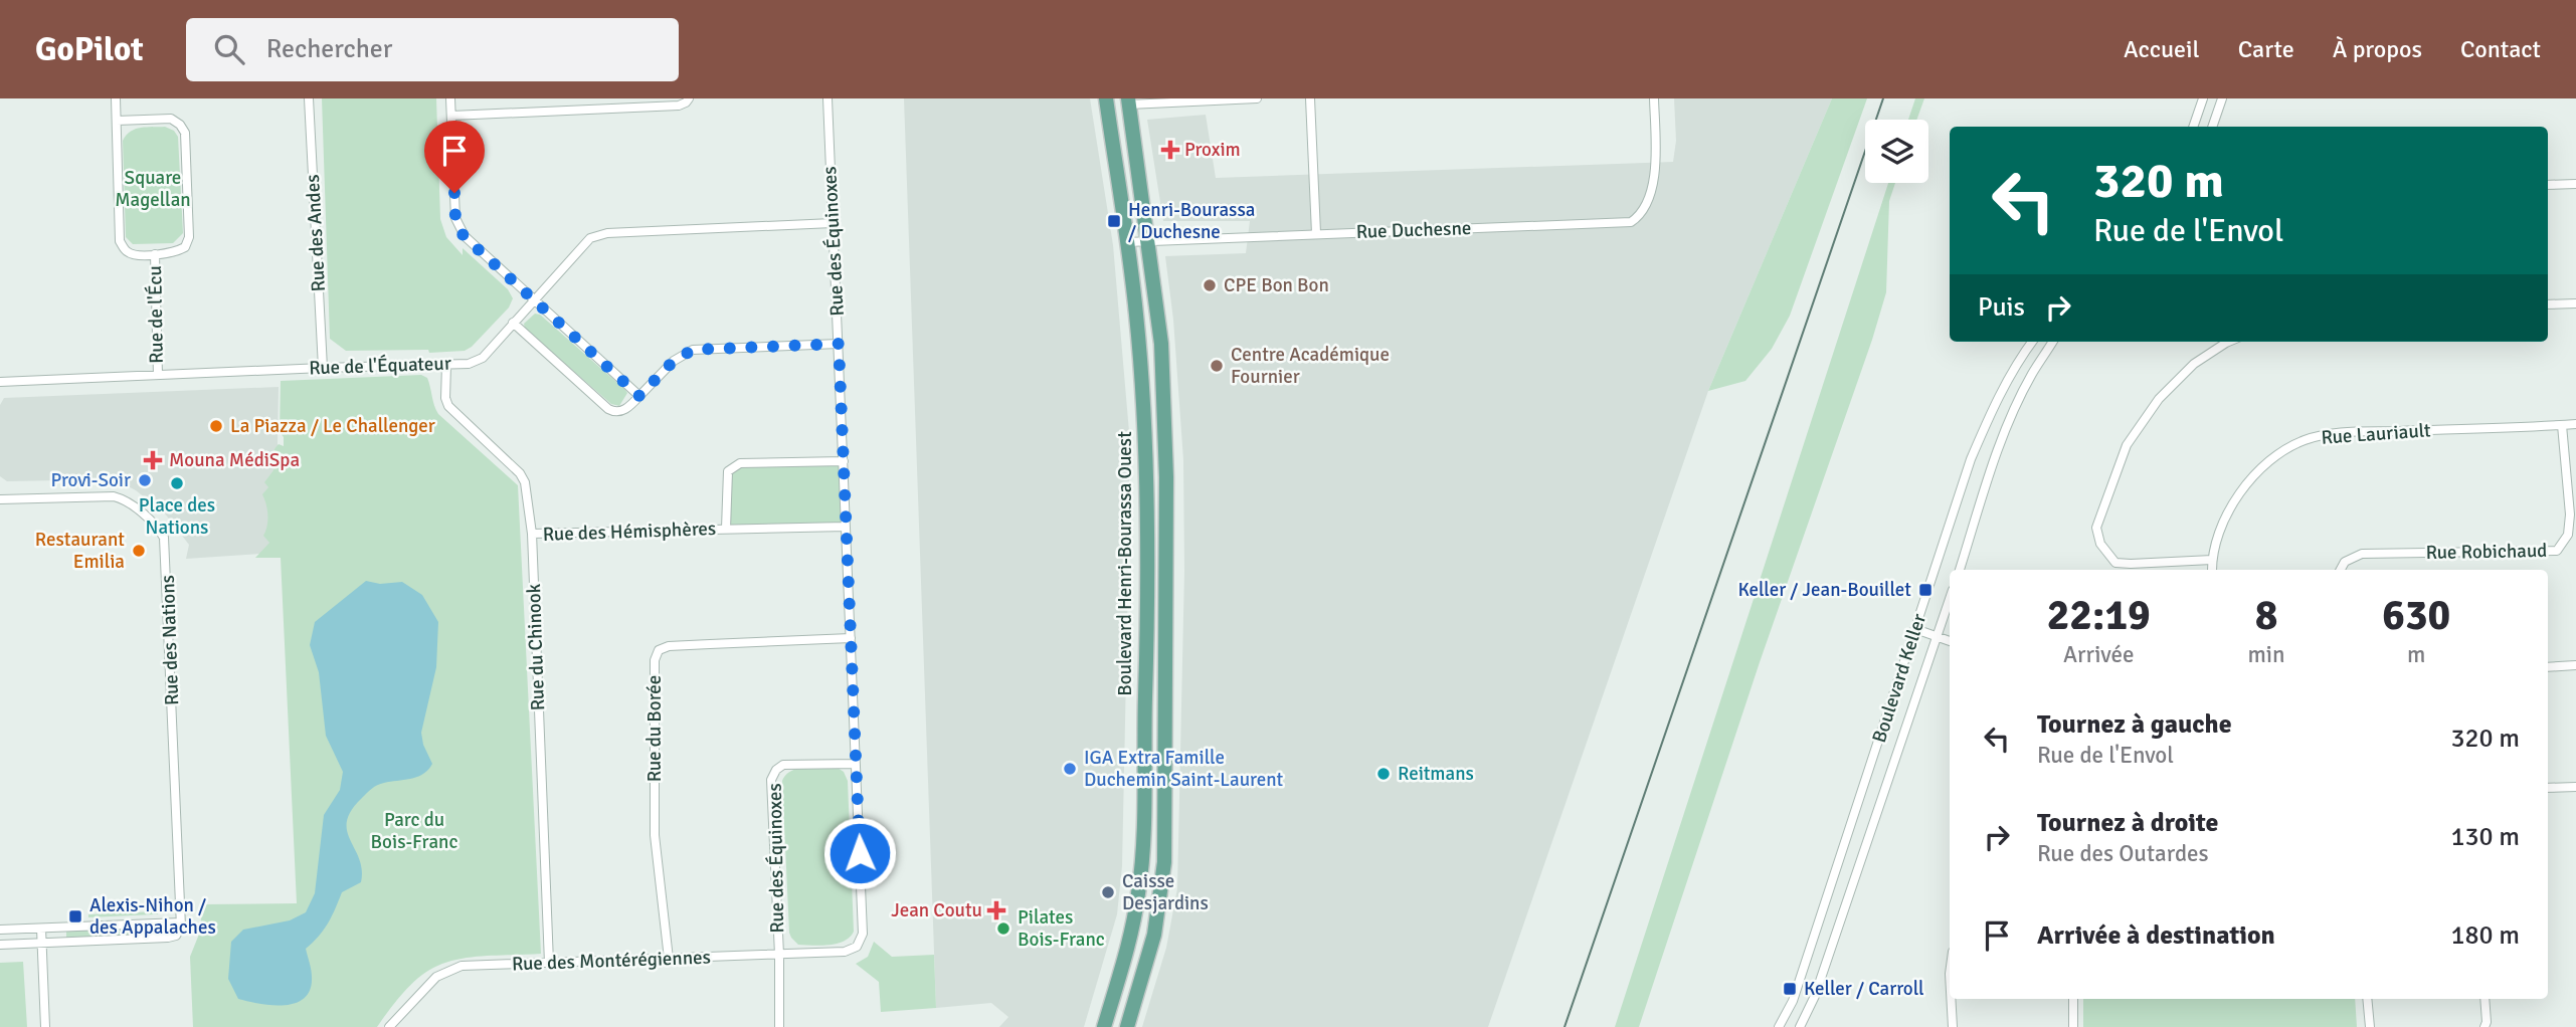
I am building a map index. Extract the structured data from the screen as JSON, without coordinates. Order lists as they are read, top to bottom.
{
  "streets": {
    "main road": ["Boulevard Henri-Bourassa Ouest"],
    "street": [
      "Rue Duchesne",
      "Rue des Andes",
      "Rue des Équinoxes",
      "Rue de l'Écu",
      "Rue de l'Équateur",
      "Rue Lauriault",
      "Rue des Hémisphères",
      "Rue Robichaud",
      "Rue des Nations",
      "Rue du Chinook",
      "Boulevard Keller",
      "Rue du Borée",
      "Rue des Montérégiennes"
    ]
  },
  "crossings": [
    ["Rue Duchesne", "Boulevard Henri-Bourassa Ouest"],
    ["Rue des Andes", "Rue de l'Équateur"],
    ["Rue des Équinoxes", "Rue de l'Équateur"],
    ["Rue des Équinoxes", "Rue des Hémisphères"],
    ["Rue des Équinoxes", "Rue du Borée"],
    ["Rue des Équinoxes", "Rue des Montérégiennes"],
    ["Rue de l'Écu", "Rue de l'Équateur"],
    ["Rue de l'Équateur", "Rue du Chinook"],
    ["Rue Lauriault", "Rue Robichaud"],
    ["Rue des Hémisphères", "Rue du Chinook"],
    ["Rue du Chinook", "Rue des Montérégiennes"],
    ["Rue du Borée", "Rue des Montérégiennes"]
  ],
  "parks": ["Square Magellan", "Parc du Bois-Franc"],
  "places": {
    "health": ["Proxim", "Mouna MédiSpa", "Jean Coutu"],
    "transit": [
      "Henri-Bourassa / Duchesne",
      "Keller / Jean-Bouillet",
      "Alexis-Nihon / des Appalaches",
      "Keller / Carroll"
    ],
    "other": [
      "CPE Bon Bon",
      "Centre Académique Fournier",
      "La Piazza / Le Challenger",
      "Provi-Soir",
      "Place des Nations",
      "Restaurant Emilia",
      "IGA Extra Famille Duchemin Saint-Laurent",
      "Reitmans",
      "Caisse Desjardins",
      "Pilates Bois-Franc"
    ]
  },
  "page": {
    "header": "GoPilot",
    "search": "Rechercher",
    "nav": [
      "Accueil",
      "Carte",
      "À propos",
      "Contact"
    ],
    "turn": ["320 m", "Rue de l'Envol"],
    "then": "Puis",
    "eta": [
      "22:19",
      "Arrivée",
      "8",
      "min",
      "630",
      "m"
    ],
    "list": [
      {
        "name": "Tournez à gauche",
        "note": "Rue de l'Envol",
        "value": "320 m"
      },
      {
        "name": "Tournez à droite",
        "note": "Rue des Outardes",
        "value": "130 m"
      },
      {
        "name": "Arrivée à destination",
        "value": "180 m"
      }
    ]
  }
}
